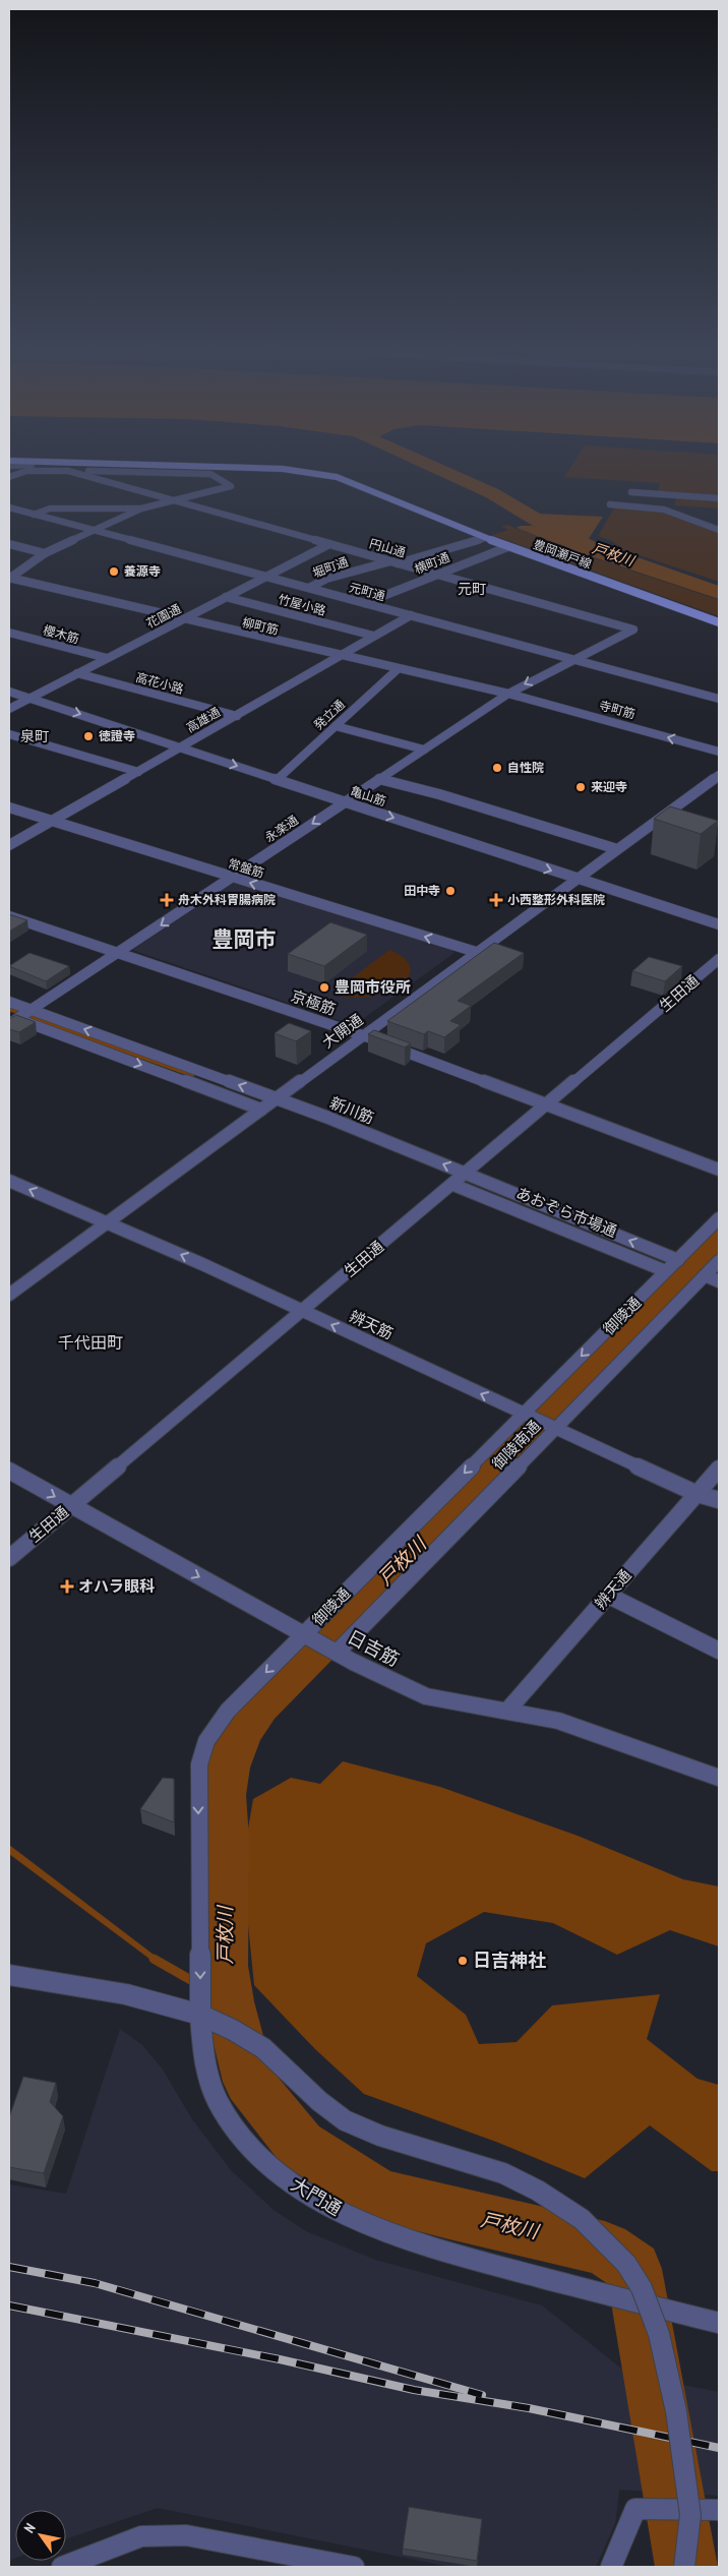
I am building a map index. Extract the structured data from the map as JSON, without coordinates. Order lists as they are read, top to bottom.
{
  "streets": {
    "main road": ["豊岡瀬戸線"],
    "street": [
      "円山通",
      "横町通",
      "堀町通",
      "元町通",
      "竹屋小路",
      "花園通",
      "柳町筋",
      "櫻木筋",
      "高花小路",
      "寺町筋",
      "発立通",
      "高雄通",
      "亀山筋",
      "永楽通",
      "常盤筋",
      "生田通",
      "京極筋",
      "大開通",
      "新川筋",
      "あおぞら市場通",
      "御陵通",
      "辨天筋",
      "御陵南通",
      "辨天通",
      "日吉筋",
      "大門通"
    ]
  },
  "crossings": [
    ["円山通", "横町通"],
    ["円山通", "堀町通"],
    ["円山通", "元町通"],
    ["円山通", "花園通"],
    ["円山通", "永楽通"],
    ["豊岡瀬戸線", "横町通"],
    ["豊岡瀬戸線", "堀町通"],
    ["横町通", "元町通"],
    ["堀町通", "元町通"],
    ["元町通", "花園通"],
    ["元町通", "高雄通"],
    ["元町通", "永楽通"],
    ["竹屋小路", "花園通"],
    ["竹屋小路", "高雄通"],
    ["花園通", "柳町筋"],
    ["花園通", "櫻木筋"],
    ["花園通", "高花小路"],
    ["花園通", "亀山筋"],
    ["柳町筋", "寺町筋"],
    ["柳町筋", "発立通"],
    ["柳町筋", "高雄通"],
    ["柳町筋", "永楽通"],
    ["高花小路", "高雄通"],
    ["寺町筋", "永楽通"],
    ["発立通", "亀山筋"],
    ["高雄通", "亀山筋"],
    ["高雄通", "常盤筋"],
    ["亀山筋", "永楽通"],
    ["亀山筋", "大開通"],
    ["永楽通", "常盤筋"],
    ["永楽通", "京極筋"],
    ["永楽通", "新川筋"],
    ["常盤筋", "大開通"],
    ["生田通", "京極筋"],
    ["生田通", "新川筋"],
    ["生田通", "あおぞら市場通"],
    ["生田通", "辨天筋"],
    ["生田通", "日吉筋"],
    ["京極筋", "大開通"],
    ["大開通", "新川筋"],
    ["大開通", "辨天筋"],
    ["新川筋", "御陵通"],
    ["あおぞら市場通", "御陵通"],
    ["御陵通", "辨天筋"],
    ["御陵通", "日吉筋"],
    ["御陵通", "大門通"],
    ["辨天筋", "御陵南通"],
    ["辨天筋", "辨天通"],
    ["御陵南通", "日吉筋"],
    ["辨天通", "日吉筋"]
  ],
  "one_way": [
    "寺町筋",
    "永楽通",
    "常盤筋",
    "御陵通",
    "辨天筋",
    "日吉筋"
  ],
  "districts": [
    "元町",
    "泉町",
    "豊岡市",
    "千代田町"
  ],
  "water": ["戸枚川"],
  "places": {
    "other": [
      "養源寺",
      "徳證寺",
      "自性院",
      "来迎寺",
      "田中寺",
      "豊岡市役所",
      "日吉神社"
    ],
    "health": ["舟木外科胃腸病院", "小西整形外科医院", "オハラ眼科"]
  },
  "north": "top left"
}
